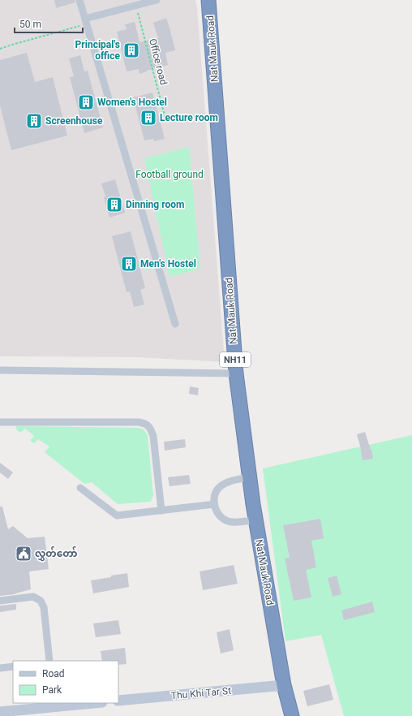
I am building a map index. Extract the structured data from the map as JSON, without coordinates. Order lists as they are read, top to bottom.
{
  "streets": {
    "highway": ["Nat Mauk Road", "NH11"],
    "street": ["Thu Khi Tar St"],
    "path": ["Office road"]
  },
  "crossings": [
    ["Nat Mauk Road", "Thu Khi Tar St"]
  ],
  "parks": ["Football ground"],
  "places": {
    "building": [
      "Principal's office",
      "Women's Hostel",
      "Lecture room",
      "Screenhouse",
      "Dinning room",
      "Men's Hostel"
    ],
    "public building": ["လွှတ်တော်"]
  },
  "legend": ["Road", "Park"],
  "scale_bar": "50 m"
}
